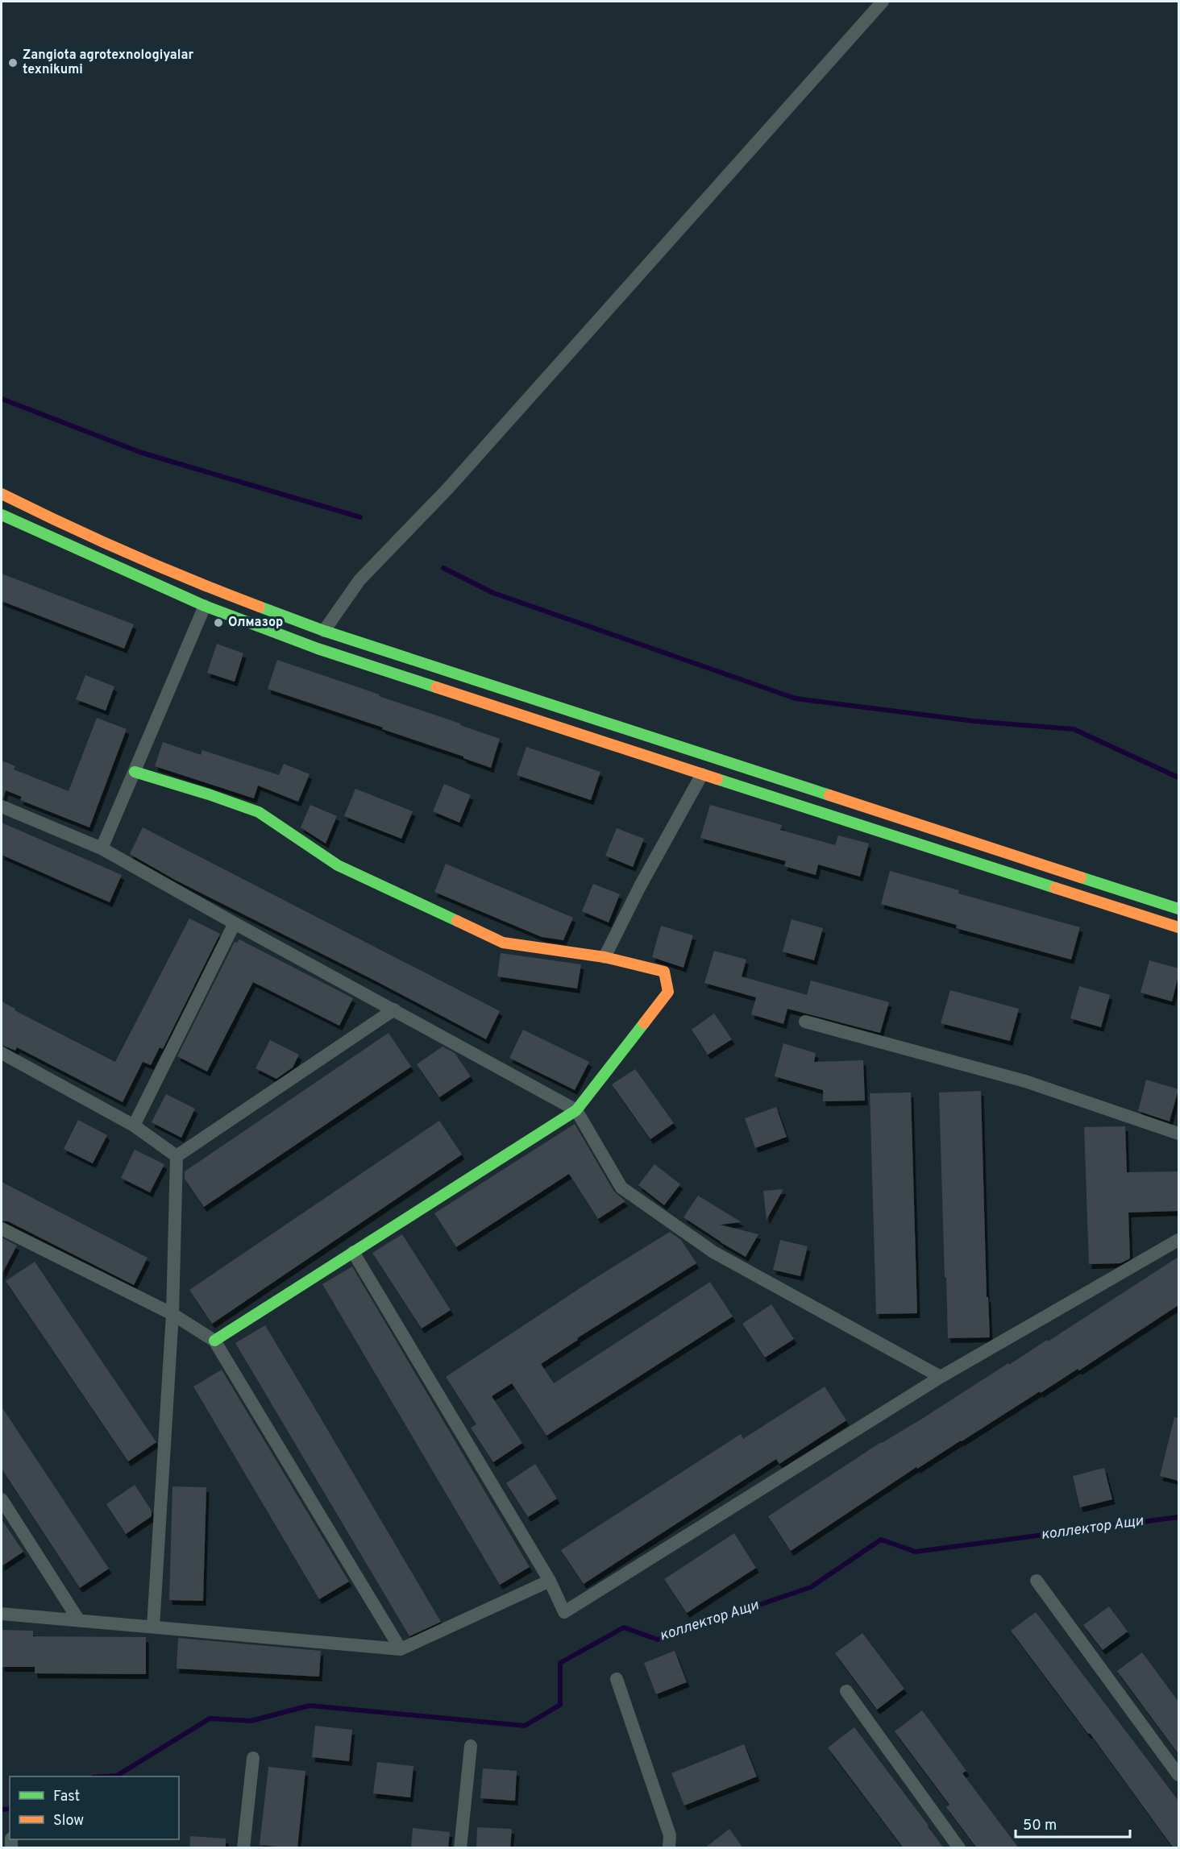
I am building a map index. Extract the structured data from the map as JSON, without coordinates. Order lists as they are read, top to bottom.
{
  "water": ["коллектор Ащи"],
  "places": ["Zangiota agrotexnologiyalar texnikumi", "Олмазор"],
  "legend": ["Fast", "Slow"],
  "scale_bar": "50 m"
}
